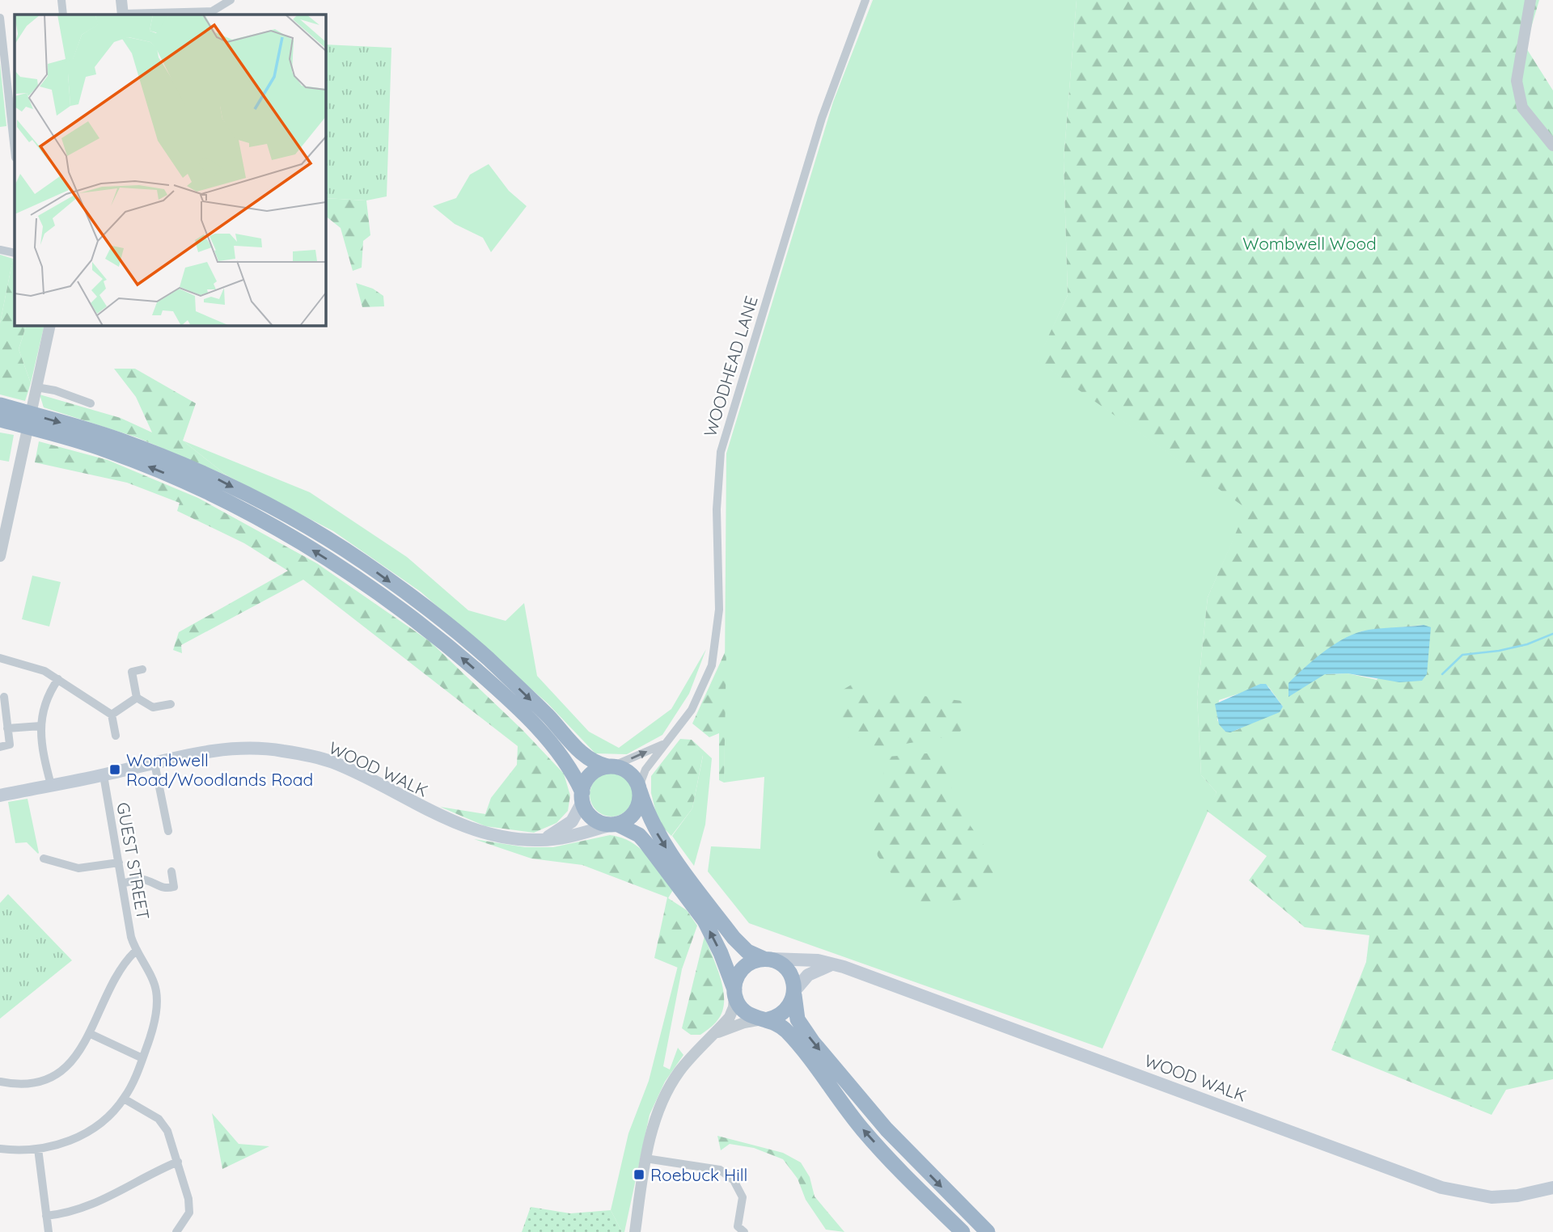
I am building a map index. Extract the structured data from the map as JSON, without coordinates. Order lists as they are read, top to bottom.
{
  "streets": {
    "main road": ["WOOD WALK"],
    "street": ["WOODHEAD LANE", "GUEST STREET"]
  },
  "crossings": [
    ["WOODHEAD LANE", "WOOD WALK"],
    ["WOOD WALK", "GUEST STREET"]
  ],
  "parks": ["Wombwell Wood"],
  "places": {
    "transit": ["Wombwell Road/Woodlands Road", "Roebuck Hill"]
  }
}
